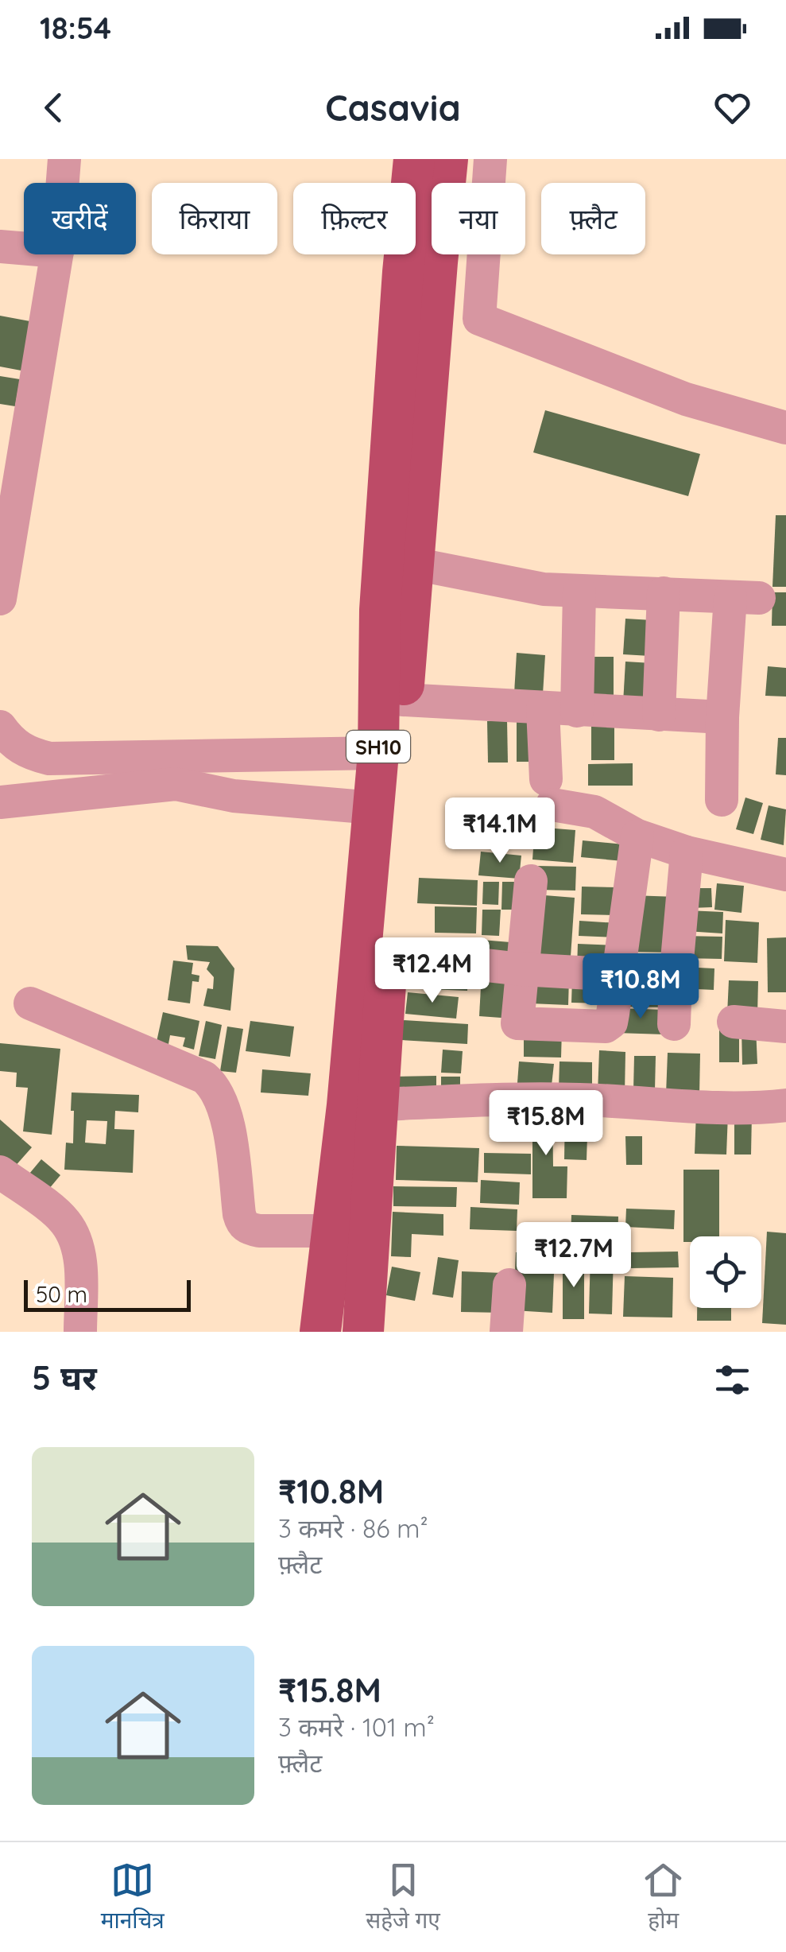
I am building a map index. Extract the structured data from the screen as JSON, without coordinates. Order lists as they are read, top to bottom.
{
  "streets": {
    "main road": ["SH10"]
  },
  "scale_bar": "50 m",
  "page": {
    "status": "18:54",
    "header": "Casavia",
    "chip": [
      "खरीदें",
      "किराया",
      "फ़िल्टर",
      "नया",
      "फ़्लैट"
    ],
    "price": [
      "₹14.1M",
      "₹12.4M",
      "₹10.8M",
      "₹15.8M",
      "₹12.7M"
    ],
    "scale": "50 m",
    "heading": "5 घर",
    "list": [
      {
        "name": "₹10.8M",
        "note": "3 कमरे · 86 m² · फ़्लैट"
      },
      {
        "name": "₹15.8M",
        "note": "3 कमरे · 101 m² · फ़्लैट"
      }
    ],
    "tabs": ["मानचित्र", "सहेजे गए", "होम"]
  }
}
